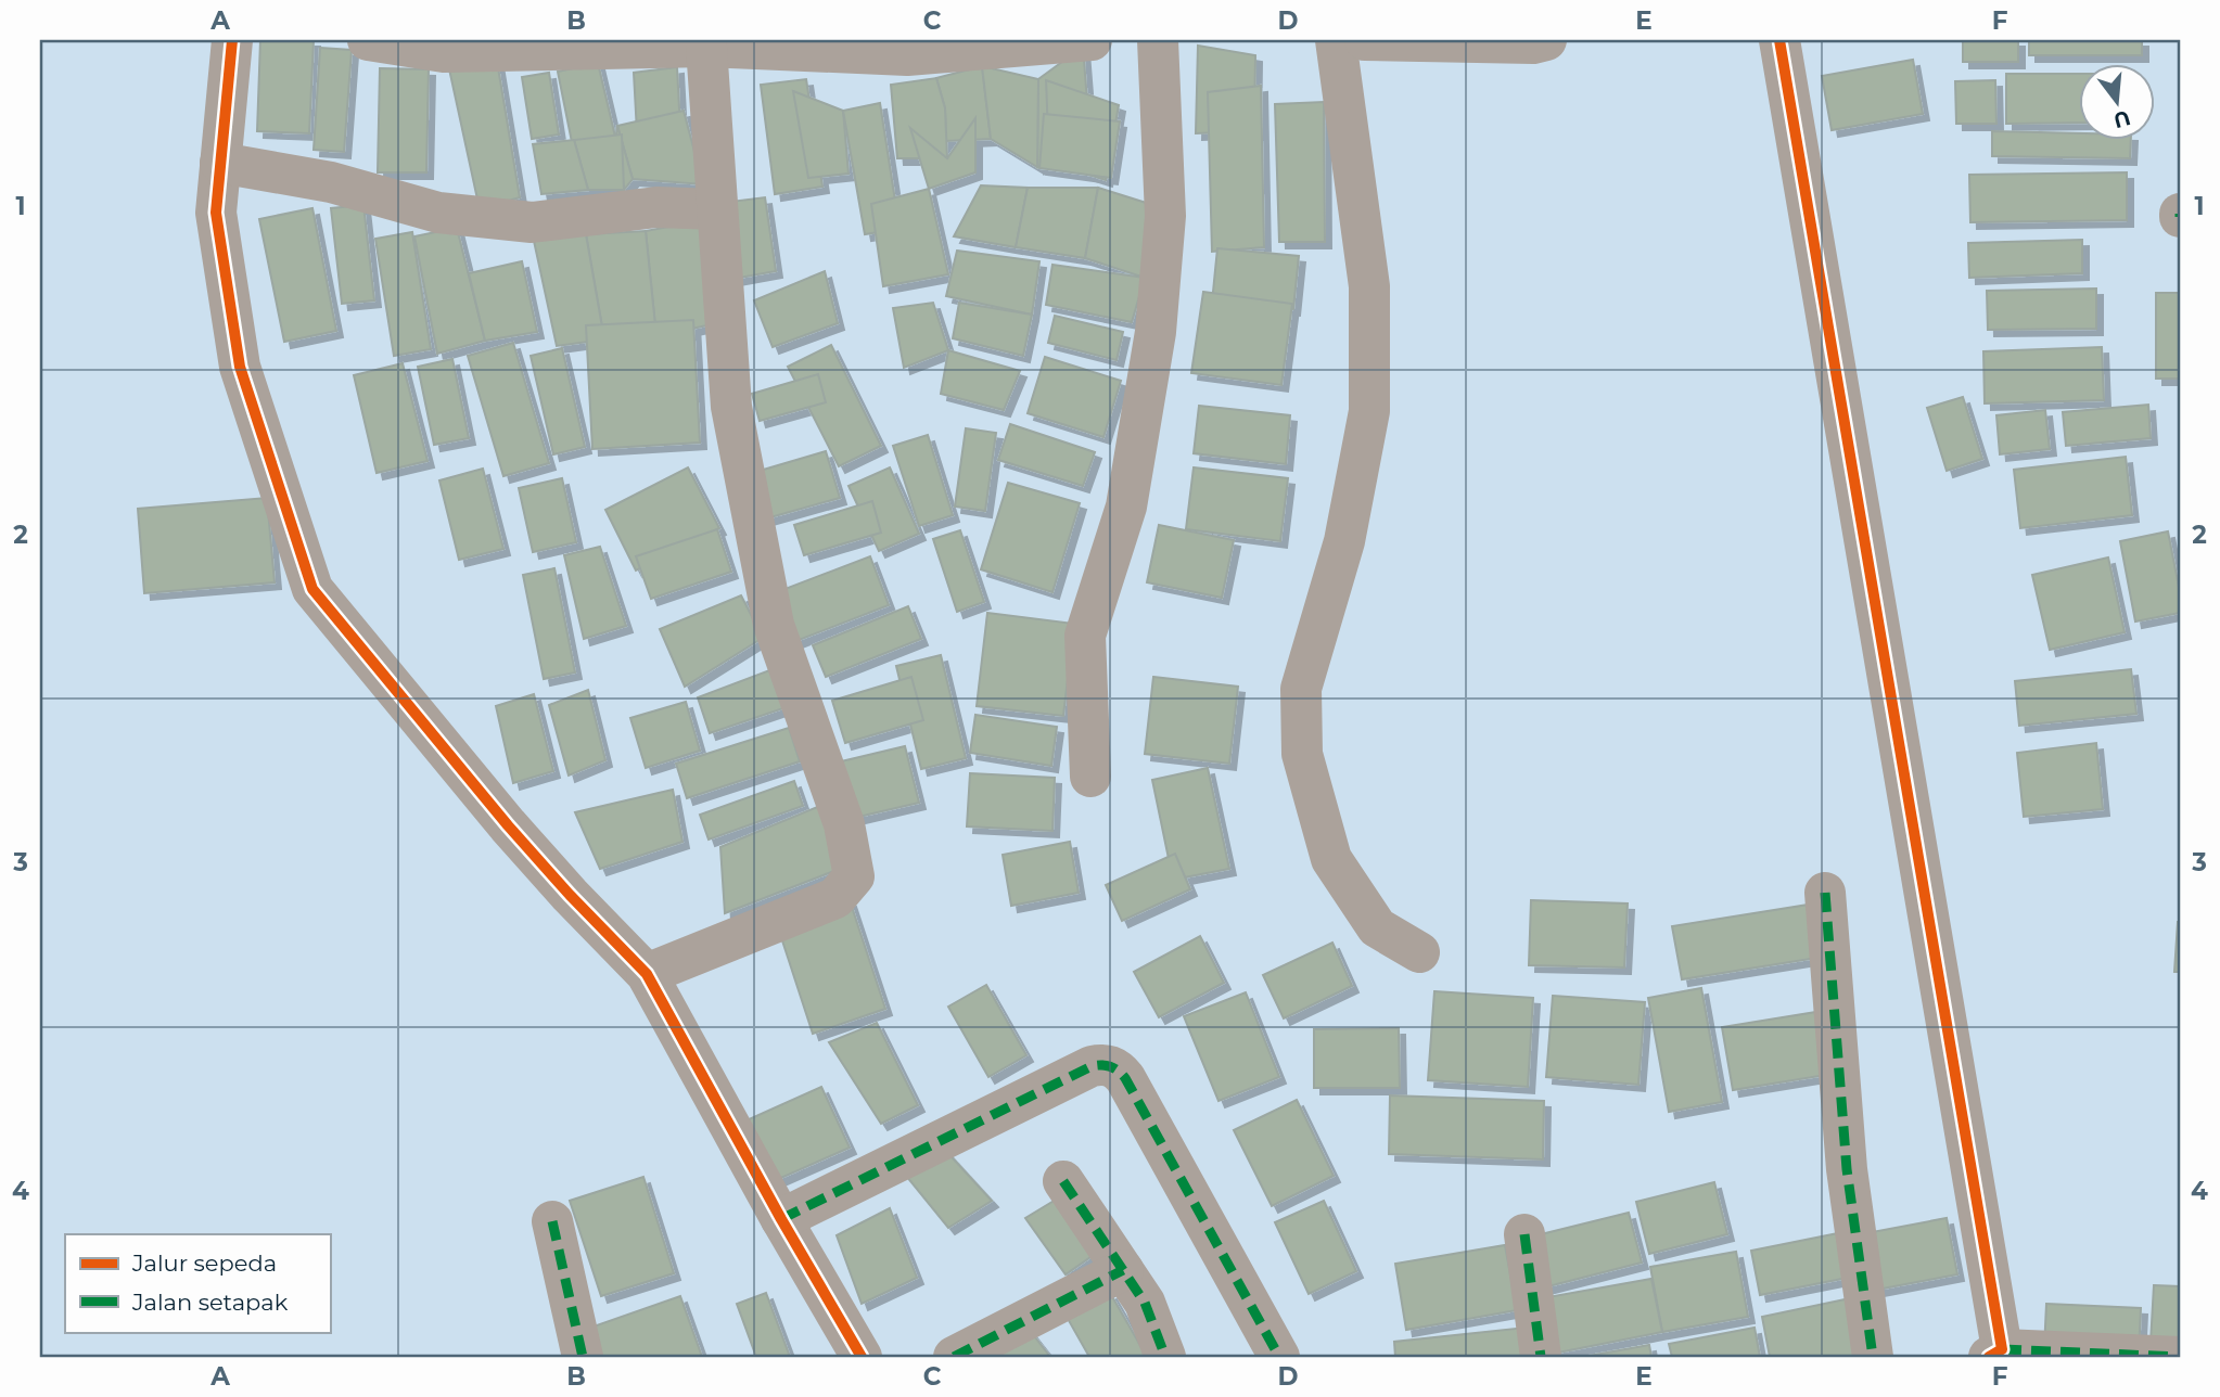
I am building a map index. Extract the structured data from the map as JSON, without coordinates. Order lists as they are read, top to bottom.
{
  "legend": ["Jalur sepeda", "Jalan setapak"],
  "north": "bottom",
  "grid": {
    "columns": [
      "A",
      "B",
      "C",
      "D",
      "E",
      "F"
    ],
    "rows": [
      "1",
      "2",
      "3",
      "4"
    ]
  }
}
